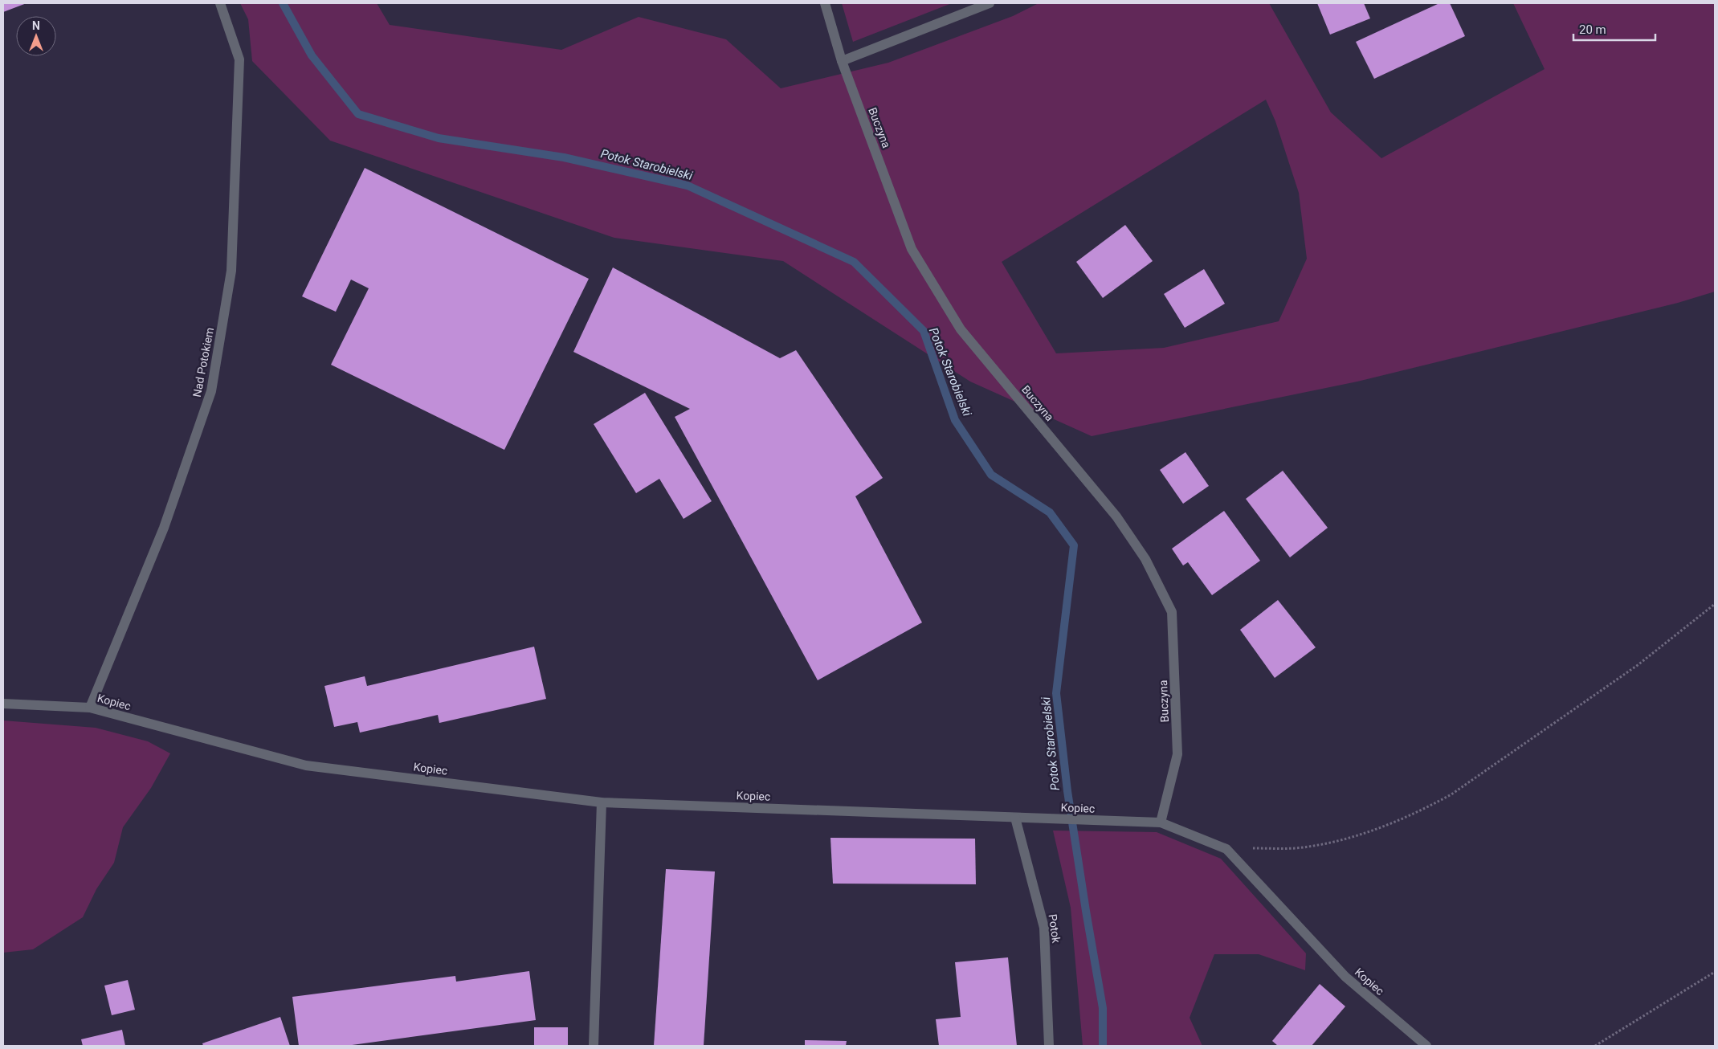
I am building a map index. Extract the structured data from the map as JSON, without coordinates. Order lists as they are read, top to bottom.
{
  "streets": {
    "street": [
      "Buczyna",
      "Nad Potokiem",
      "Kopiec",
      "Potok"
    ]
  },
  "crossings": [
    ["Buczyna", "Kopiec"],
    ["Nad Potokiem", "Kopiec"],
    ["Kopiec", "Potok"]
  ],
  "water": ["Potok Starobielski"],
  "scale_bar": "20 m",
  "north": "top"
}
